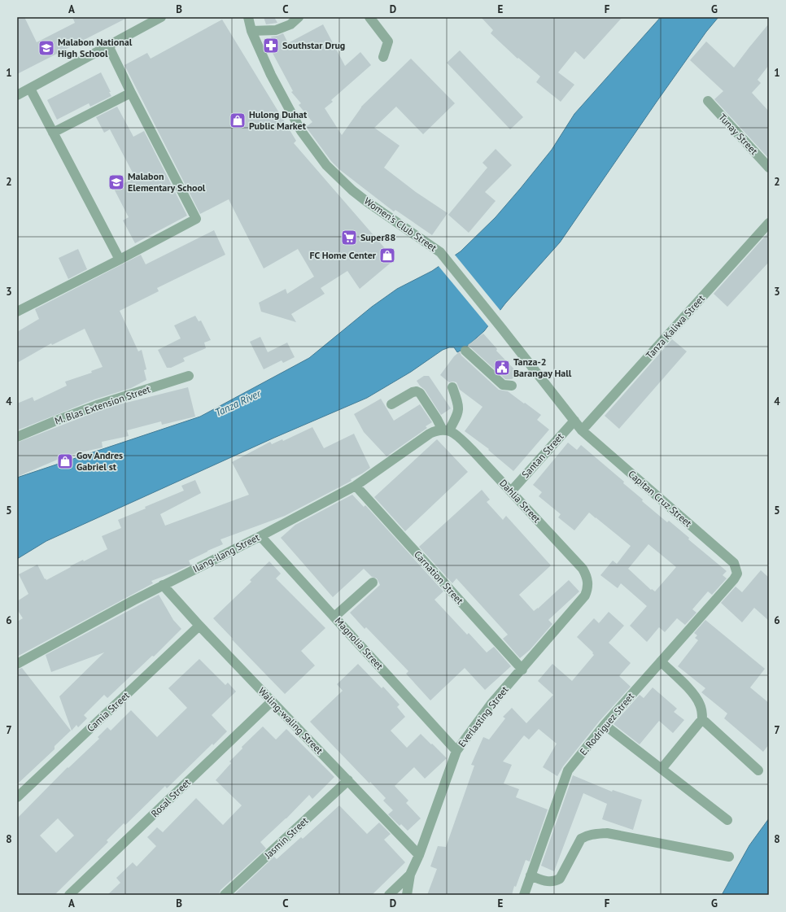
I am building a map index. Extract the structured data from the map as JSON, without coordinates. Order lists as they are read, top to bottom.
{
  "streets": {
    "street": [
      "Tunay Street",
      "Women's Club Street",
      "Tanza Kaliwa Street",
      "M. Blas Extension Street",
      "Santan Street",
      "Capitan Cruz Street",
      "Dahlia Street",
      "Ilang-ilang Street",
      "Carnation Street",
      "Magnolia Street",
      "Camia Street",
      "Everlasting Street",
      "Waling-waling Street",
      "E. Rodriguez Street",
      "Rosal Street",
      "Jasmin Street"
    ]
  },
  "crossings": [
    ["Women's Club Street", "Santan Street"],
    ["Women's Club Street", "Capitan Cruz Street"],
    ["Tanza Kaliwa Street", "Capitan Cruz Street"],
    ["Santan Street", "Capitan Cruz Street"],
    ["Santan Street", "Dahlia Street"],
    ["Capitan Cruz Street", "E. Rodriguez Street"],
    ["Dahlia Street", "Ilang-ilang Street"],
    ["Dahlia Street", "Everlasting Street"],
    ["Ilang-ilang Street", "Carnation Street"],
    ["Ilang-ilang Street", "Magnolia Street"],
    ["Ilang-ilang Street", "Waling-waling Street"],
    ["Carnation Street", "Everlasting Street"],
    ["Magnolia Street", "Everlasting Street"],
    ["Camia Street", "Waling-waling Street"],
    ["Everlasting Street", "Waling-waling Street"],
    ["Waling-waling Street", "Rosal Street"],
    ["Waling-waling Street", "Jasmin Street"]
  ],
  "water": ["Tanza River"],
  "places": {
    "pharmacy": ["Southstar Drug"],
    "school or university": ["Malabon National High School", "Malabon Elementary School"],
    "shop": ["Hulong Duhat Public Market", "FC Home Center", "Gov Andres Gabriel st"],
    "supermarket": ["Super88"],
    "public building": ["Tanza-2 Barangay Hall"]
  },
  "grid": {
    "columns": [
      "A",
      "B",
      "C",
      "D",
      "E",
      "F",
      "G"
    ],
    "rows": [
      "1",
      "2",
      "3",
      "4",
      "5",
      "6",
      "7",
      "8"
    ]
  }
}
